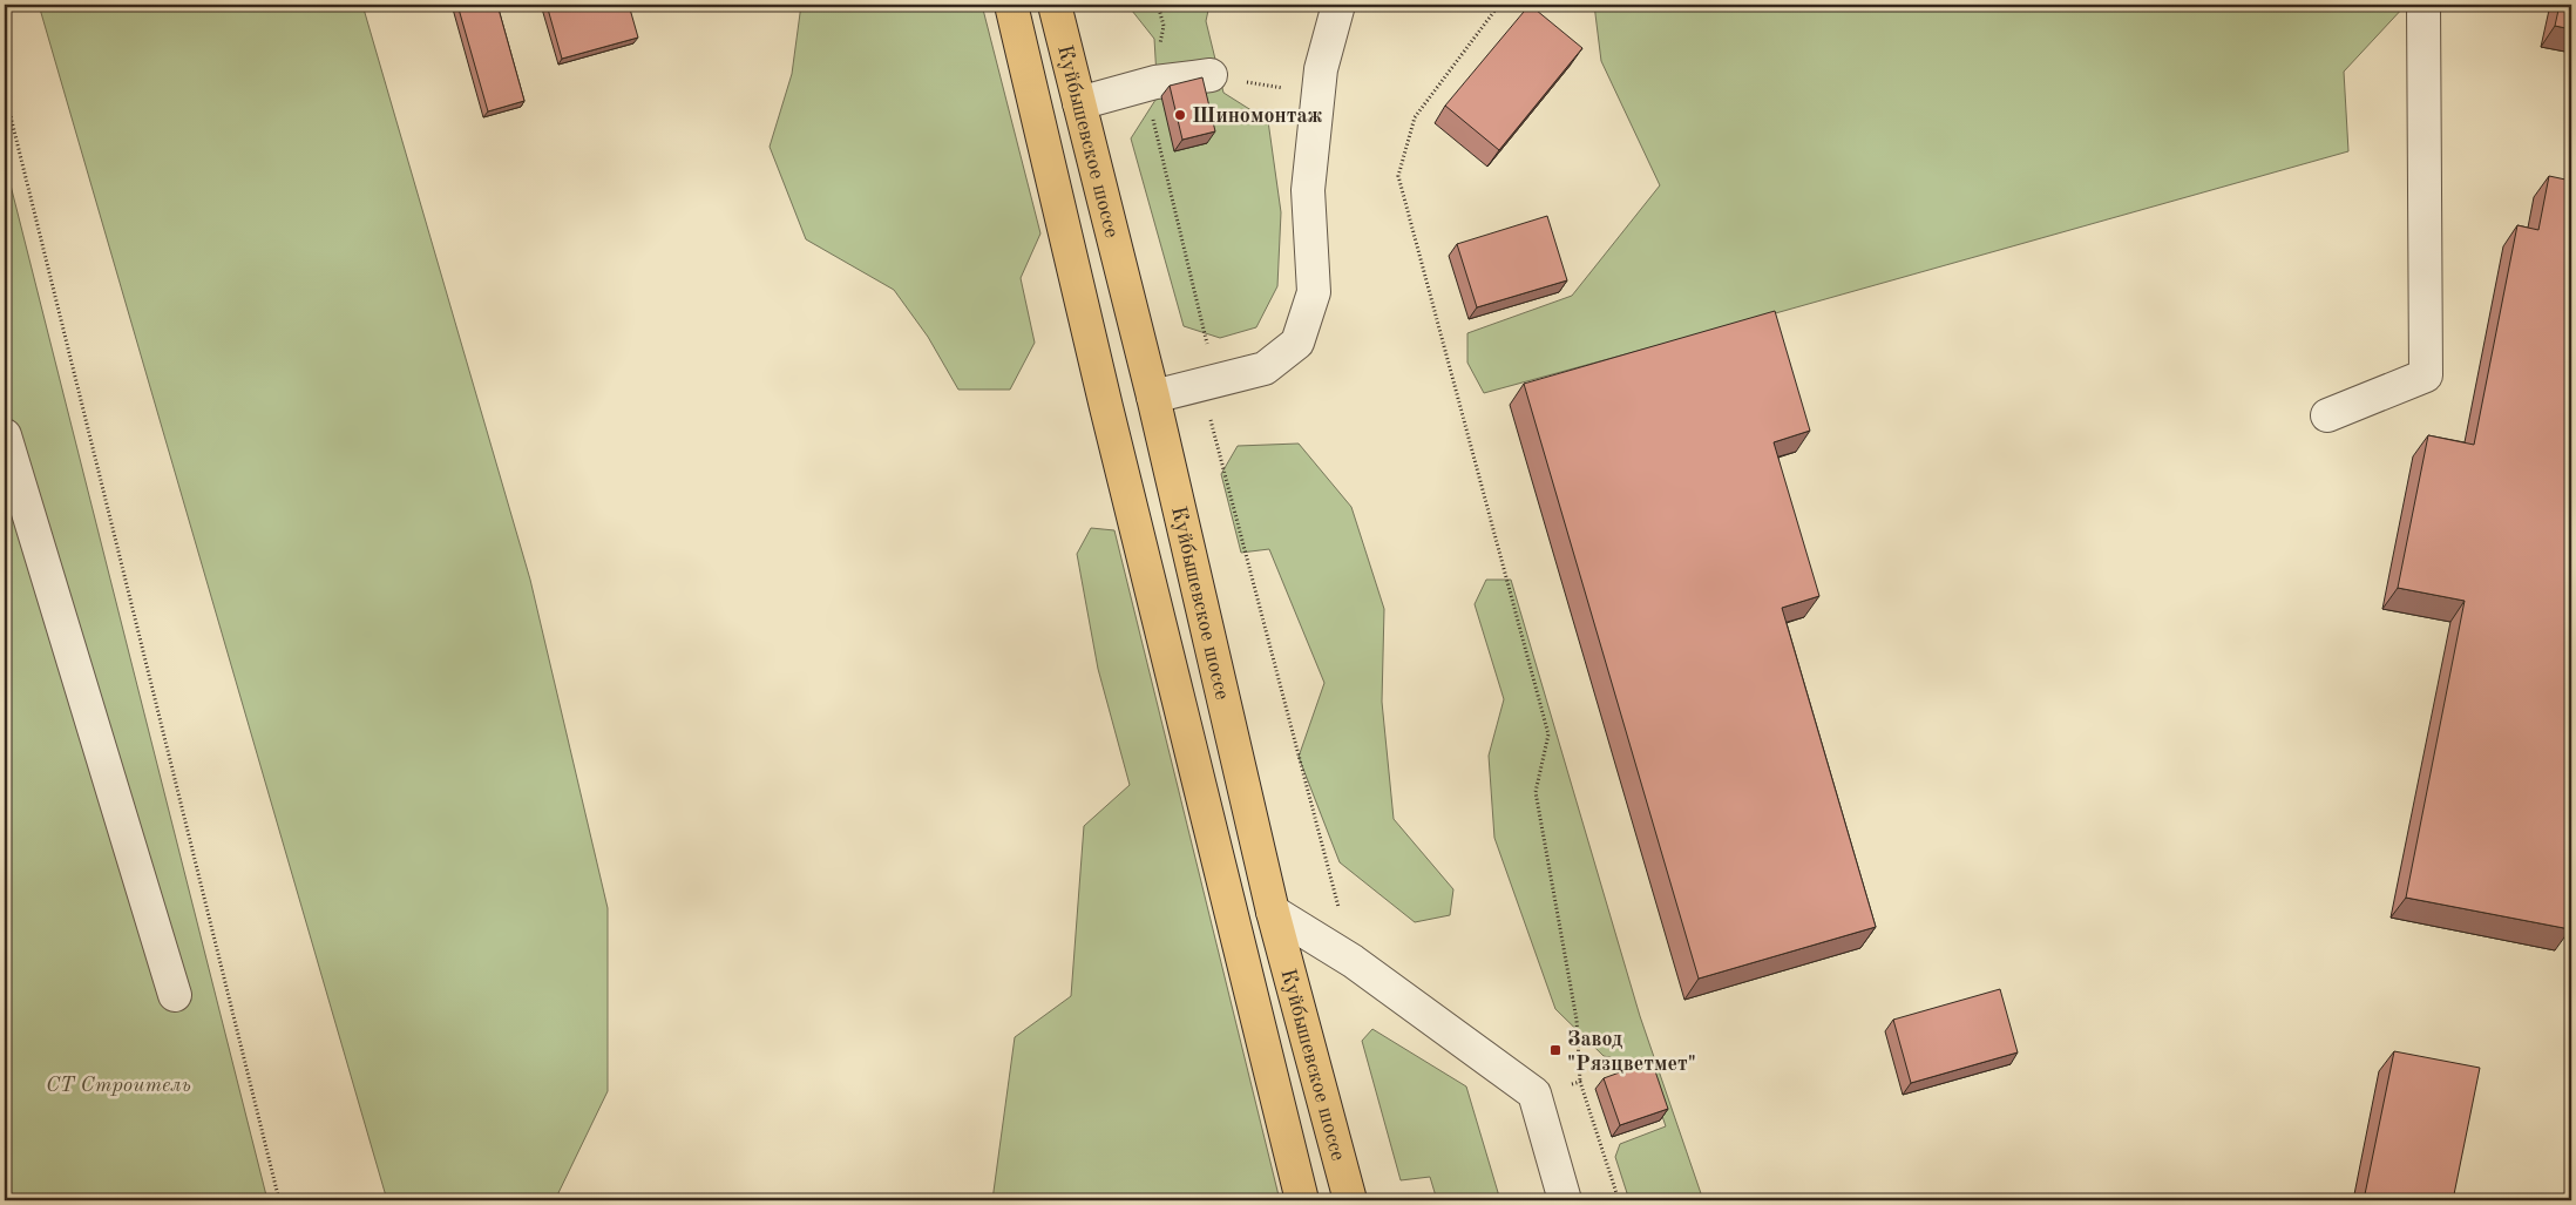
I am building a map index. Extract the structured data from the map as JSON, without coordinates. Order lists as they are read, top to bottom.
{
  "streets": {
    "main road": ["Куйбышевское шоссе"]
  },
  "parks": ["СТ Строитель"],
  "places": {
    "other": ["Шиномонтаж"],
    "transit": ["Завод \"Рязцветмет\""]
  }
}
